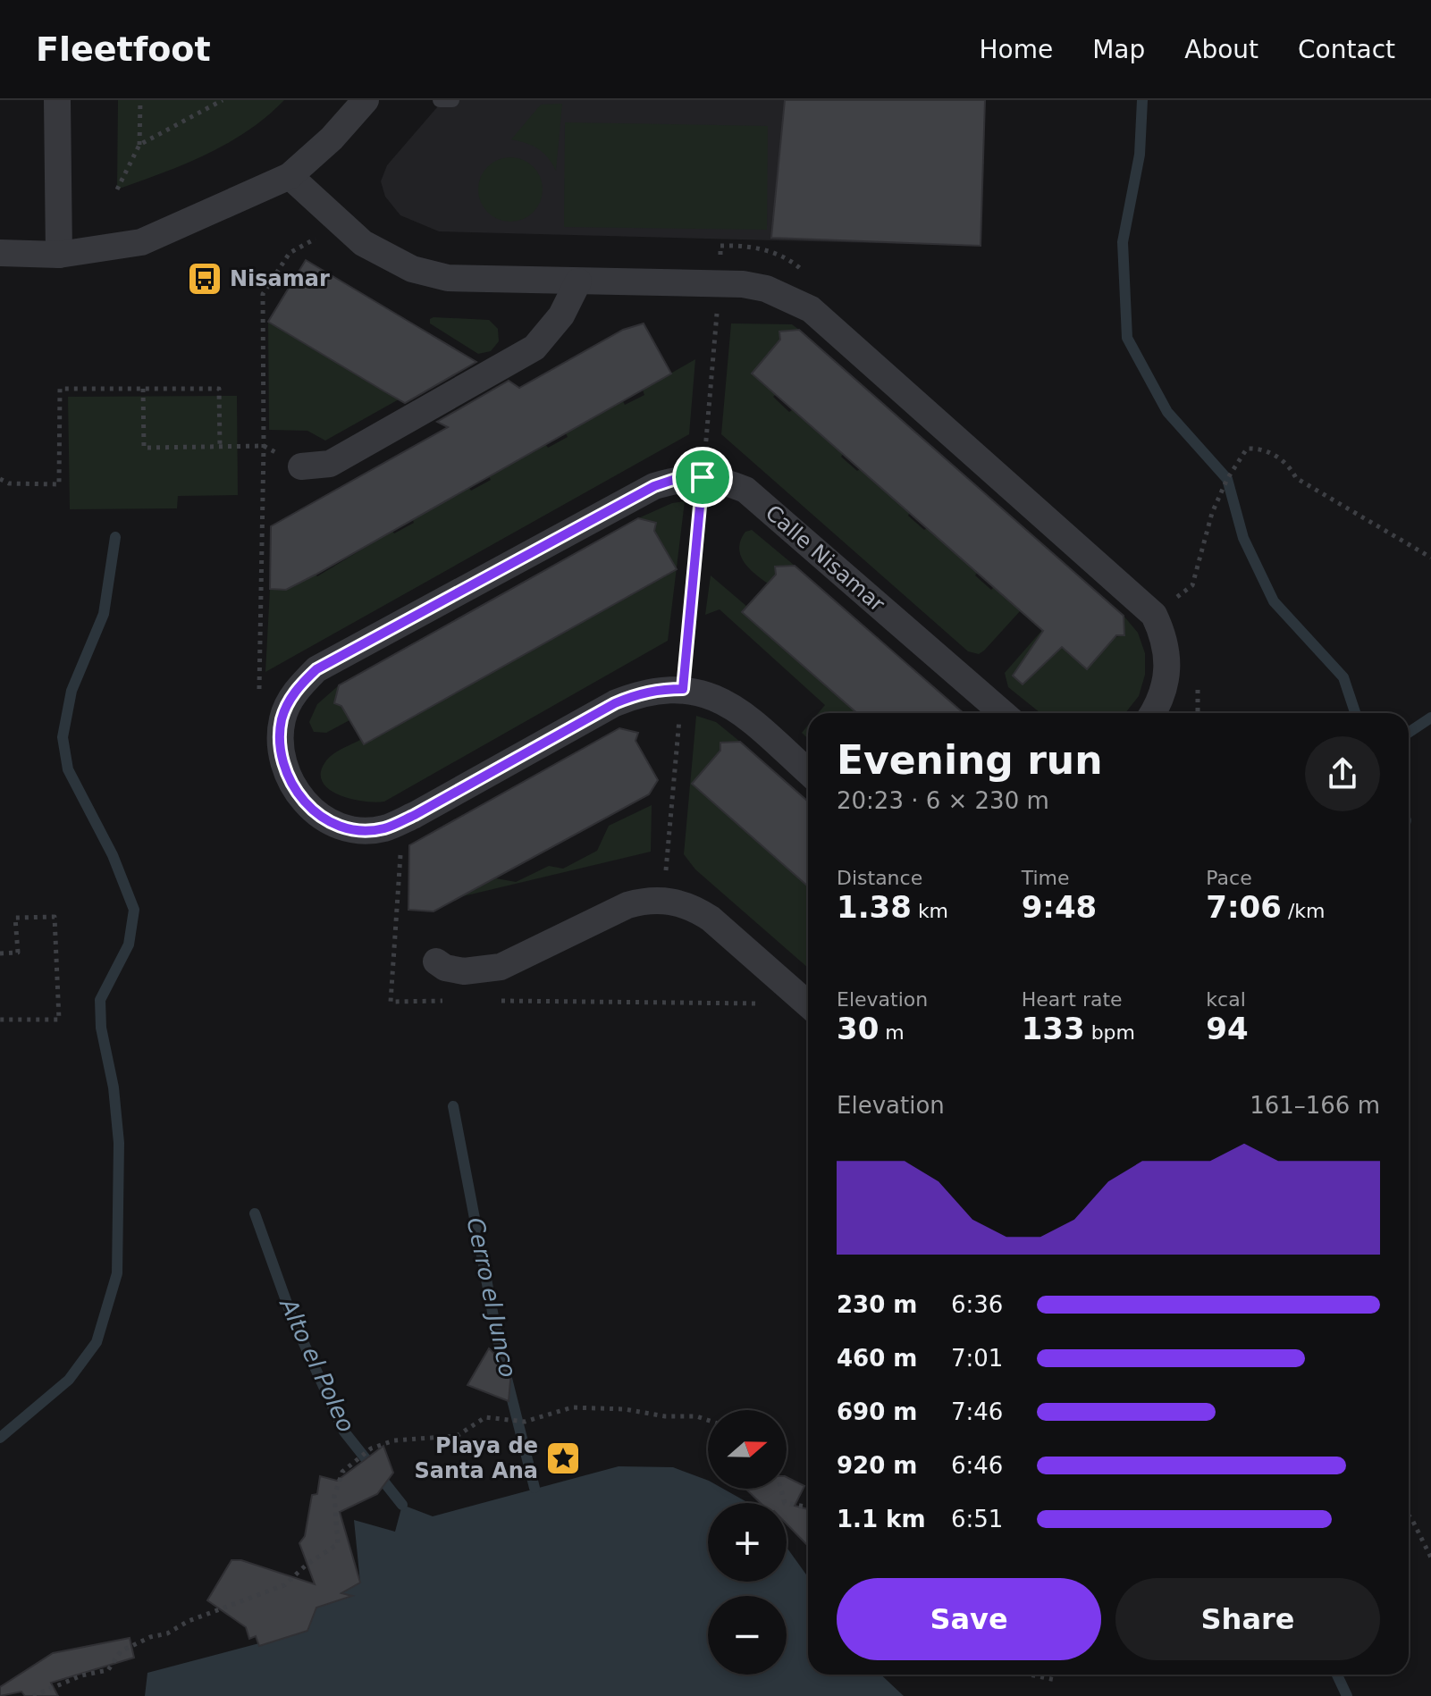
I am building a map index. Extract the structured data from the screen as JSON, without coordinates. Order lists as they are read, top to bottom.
{
  "streets": {
    "street": ["Calle Nisamar"]
  },
  "water": ["Cerro el Junco", "Alto el Poleo"],
  "places": {
    "bus stop": ["Nisamar"],
    "place": ["Playa de Santa Ana"]
  },
  "north": "right",
  "page": {
    "header": "Fleetfoot",
    "nav": [
      "Home",
      "Map",
      "About",
      "Contact"
    ],
    "heading": ["Evening run", "20:23 · 6 × 230 m"],
    "stats": [
      ["Distance", "1.38 km"],
      ["Time", "9:48"],
      ["Pace", "7:06 /km"],
      ["Elevation", "30 m"],
      ["Heart rate", "133 bpm"],
      ["kcal", "94"]
    ],
    "chart": ["Elevation", "161–166 m"],
    "list": [
      {
        "name": "230 m",
        "note": "6:36"
      },
      {
        "name": "460 m",
        "note": "7:01"
      },
      {
        "name": "690 m",
        "note": "7:46"
      },
      {
        "name": "920 m",
        "note": "6:46"
      },
      {
        "name": "1.1 km",
        "note": "6:51"
      }
    ],
    "map_buttons": ["+", "−"],
    "buttons": ["Save", "Share"]
  }
}
